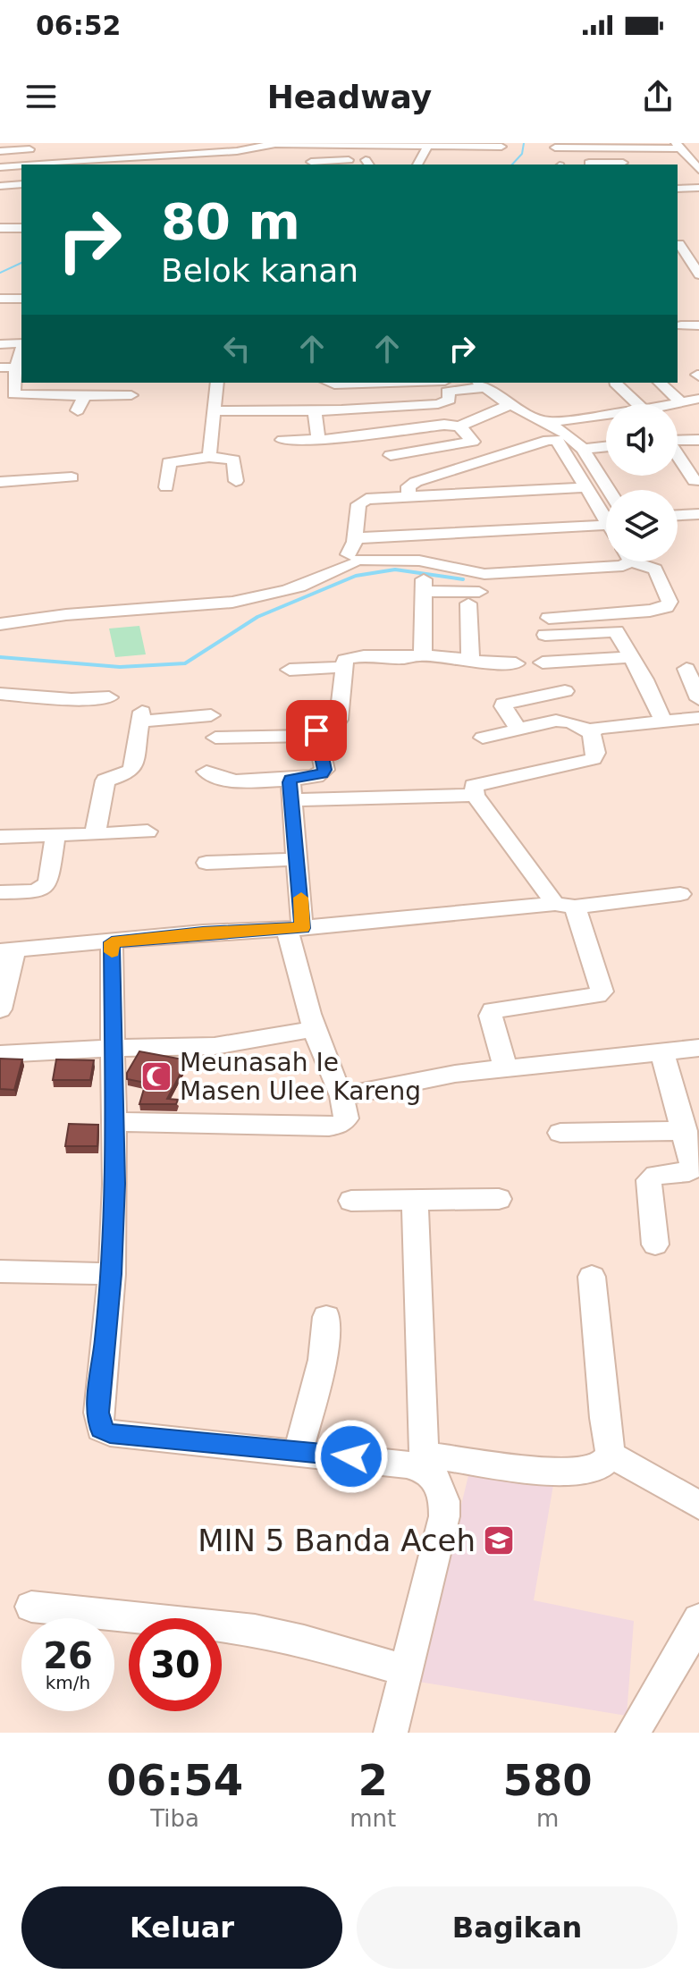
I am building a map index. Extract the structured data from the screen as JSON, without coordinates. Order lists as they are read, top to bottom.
{
  "places": {
    "mosque": ["Meunasah Ie Masen Ulee Kareng"],
    "school or university": ["MIN 5 Banda Aceh"]
  },
  "page": {
    "status": "06:52",
    "header": "Headway",
    "turn": ["80 m", "Belok kanan"],
    "speed": "26 km/h",
    "limit": "30",
    "eta": [
      "06:54",
      "Tiba",
      "2",
      "mnt",
      "580",
      "m"
    ],
    "buttons": ["Keluar", "Bagikan"]
  }
}
